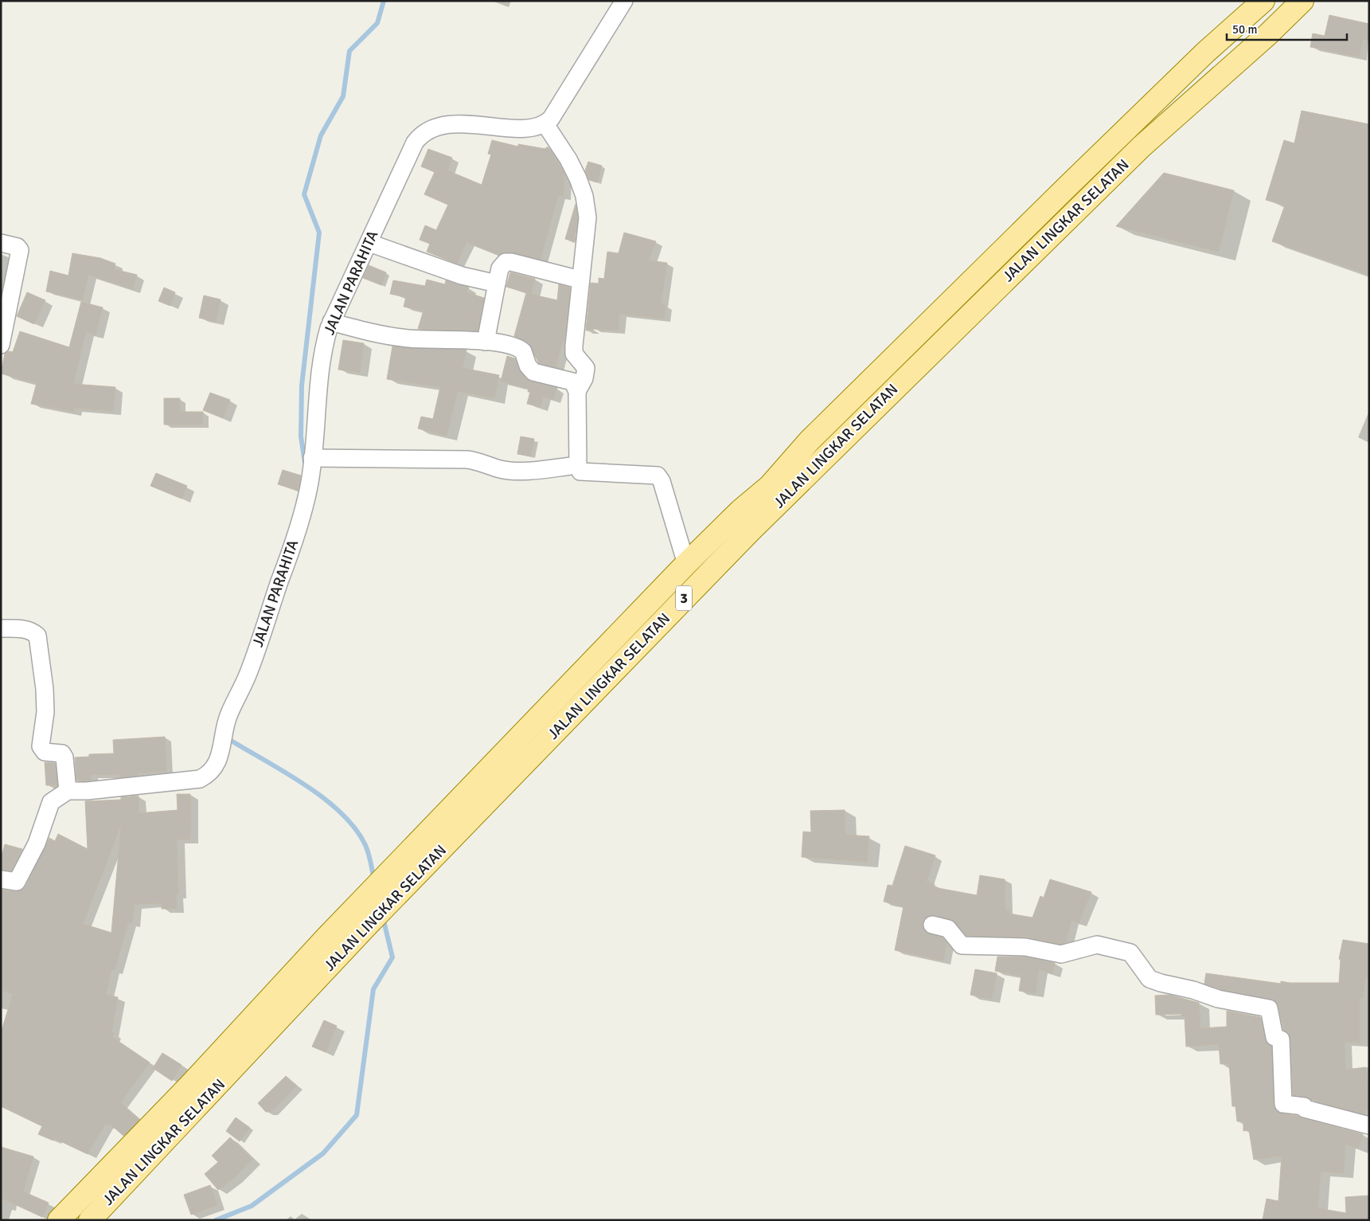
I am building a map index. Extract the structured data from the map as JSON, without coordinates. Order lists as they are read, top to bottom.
{
  "streets": {
    "main road": ["JALAN LINGKAR SELATAN", "3"],
    "street": ["JALAN PARAHITA"]
  },
  "scale_bar": "50 m"
}
